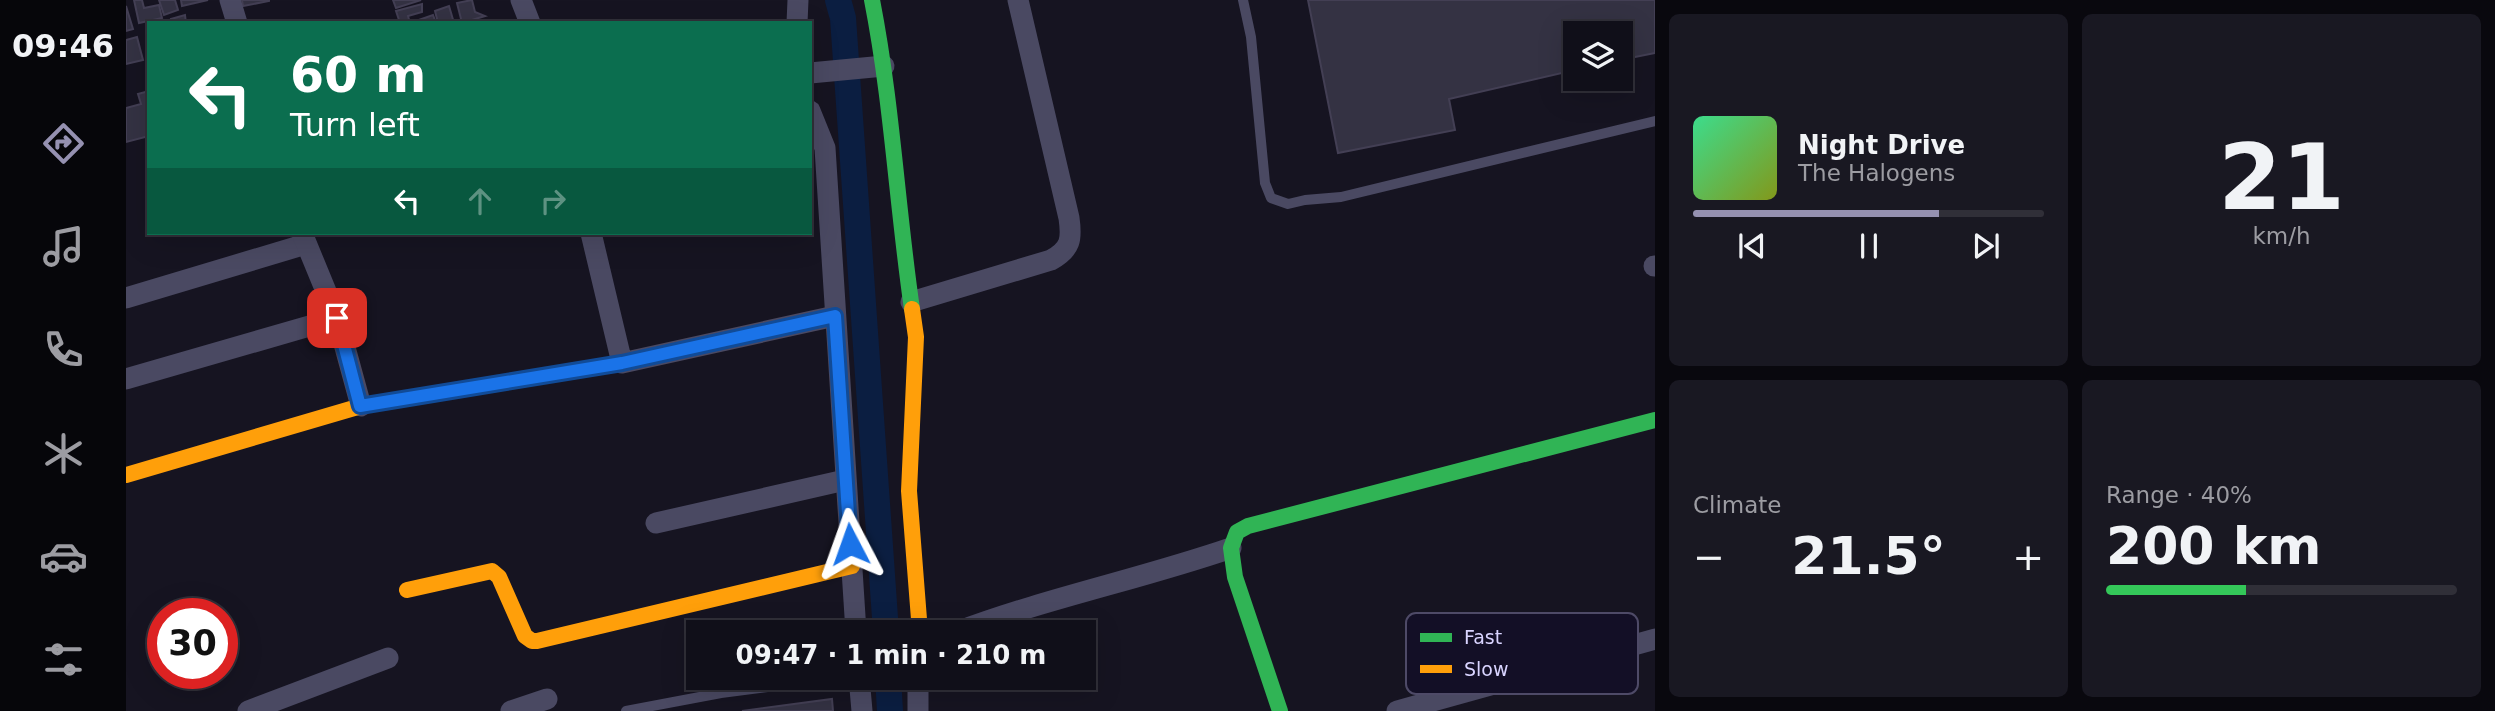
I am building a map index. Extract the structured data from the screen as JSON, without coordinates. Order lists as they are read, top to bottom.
{
  "legend": ["Fast", "Slow"],
  "page": {
    "tabs": "09:46",
    "tile": [
      ["21", "km/h"],
      "Climate",
      ["Range · 40%", "200 km"]
    ],
    "turn": ["60 m", "Turn left"],
    "song": ["Night Drive", "The Halogens"],
    "heat": ["−", "21.5°", "+"],
    "limit": "30",
    "trip": "09:47 · 1 min · 210 m"
  }
}
